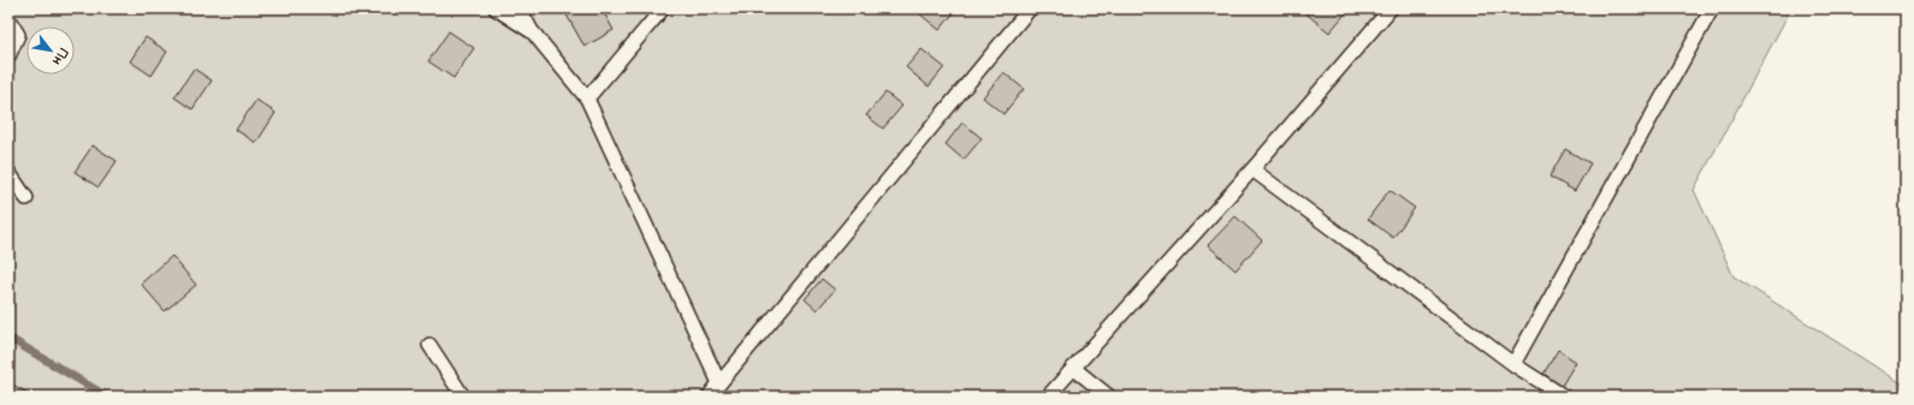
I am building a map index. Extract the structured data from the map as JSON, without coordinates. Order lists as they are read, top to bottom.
{
  "north": "bottom right"
}
